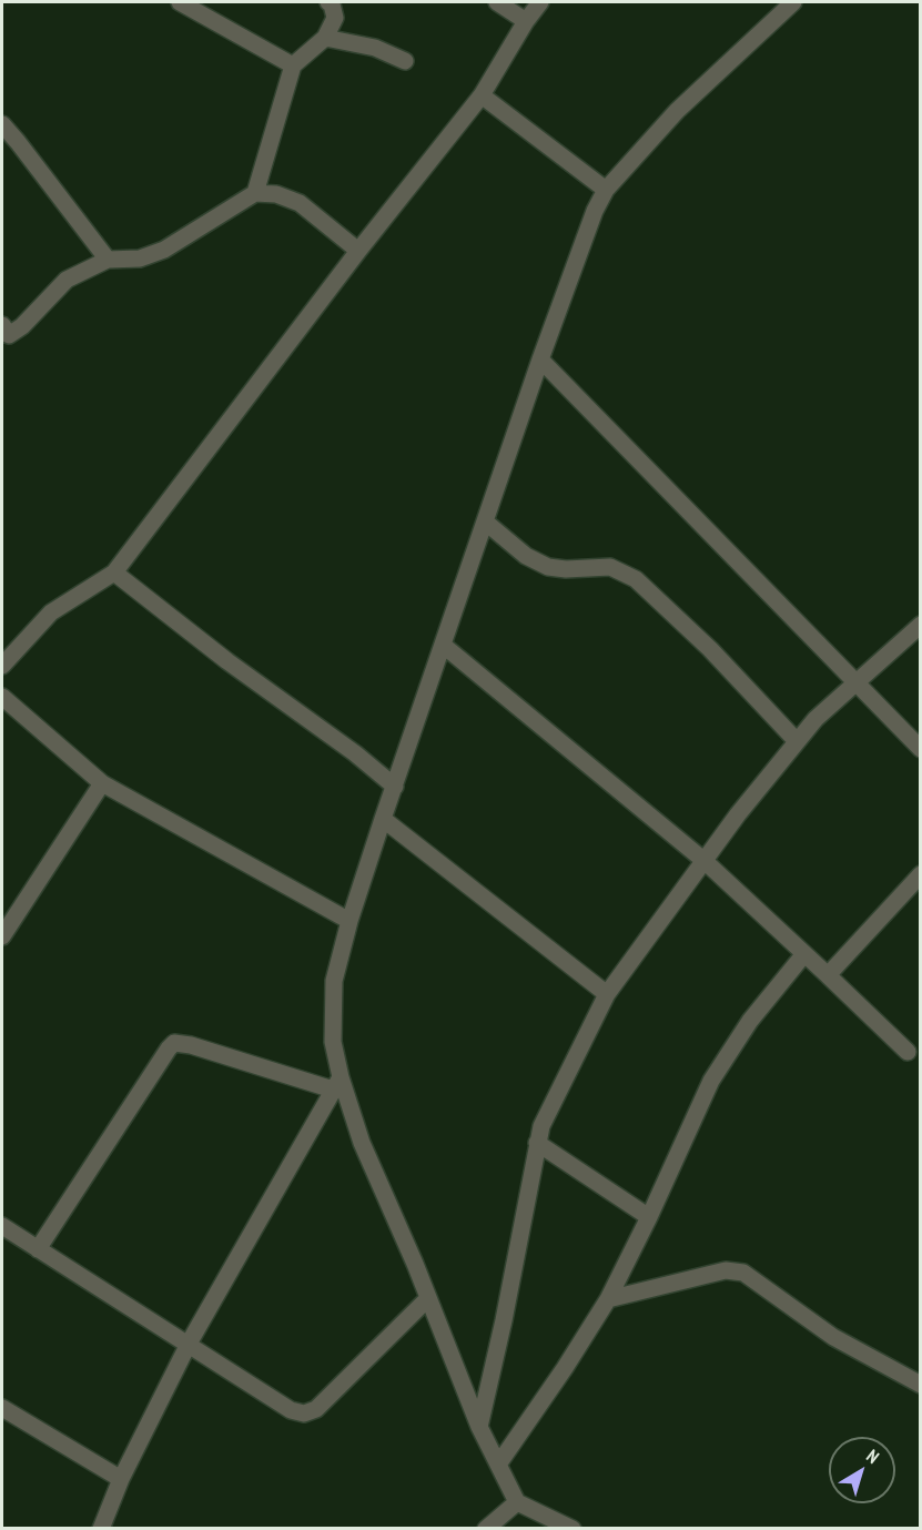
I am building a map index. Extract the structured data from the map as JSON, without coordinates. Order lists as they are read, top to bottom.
{
  "north": "top right"
}
